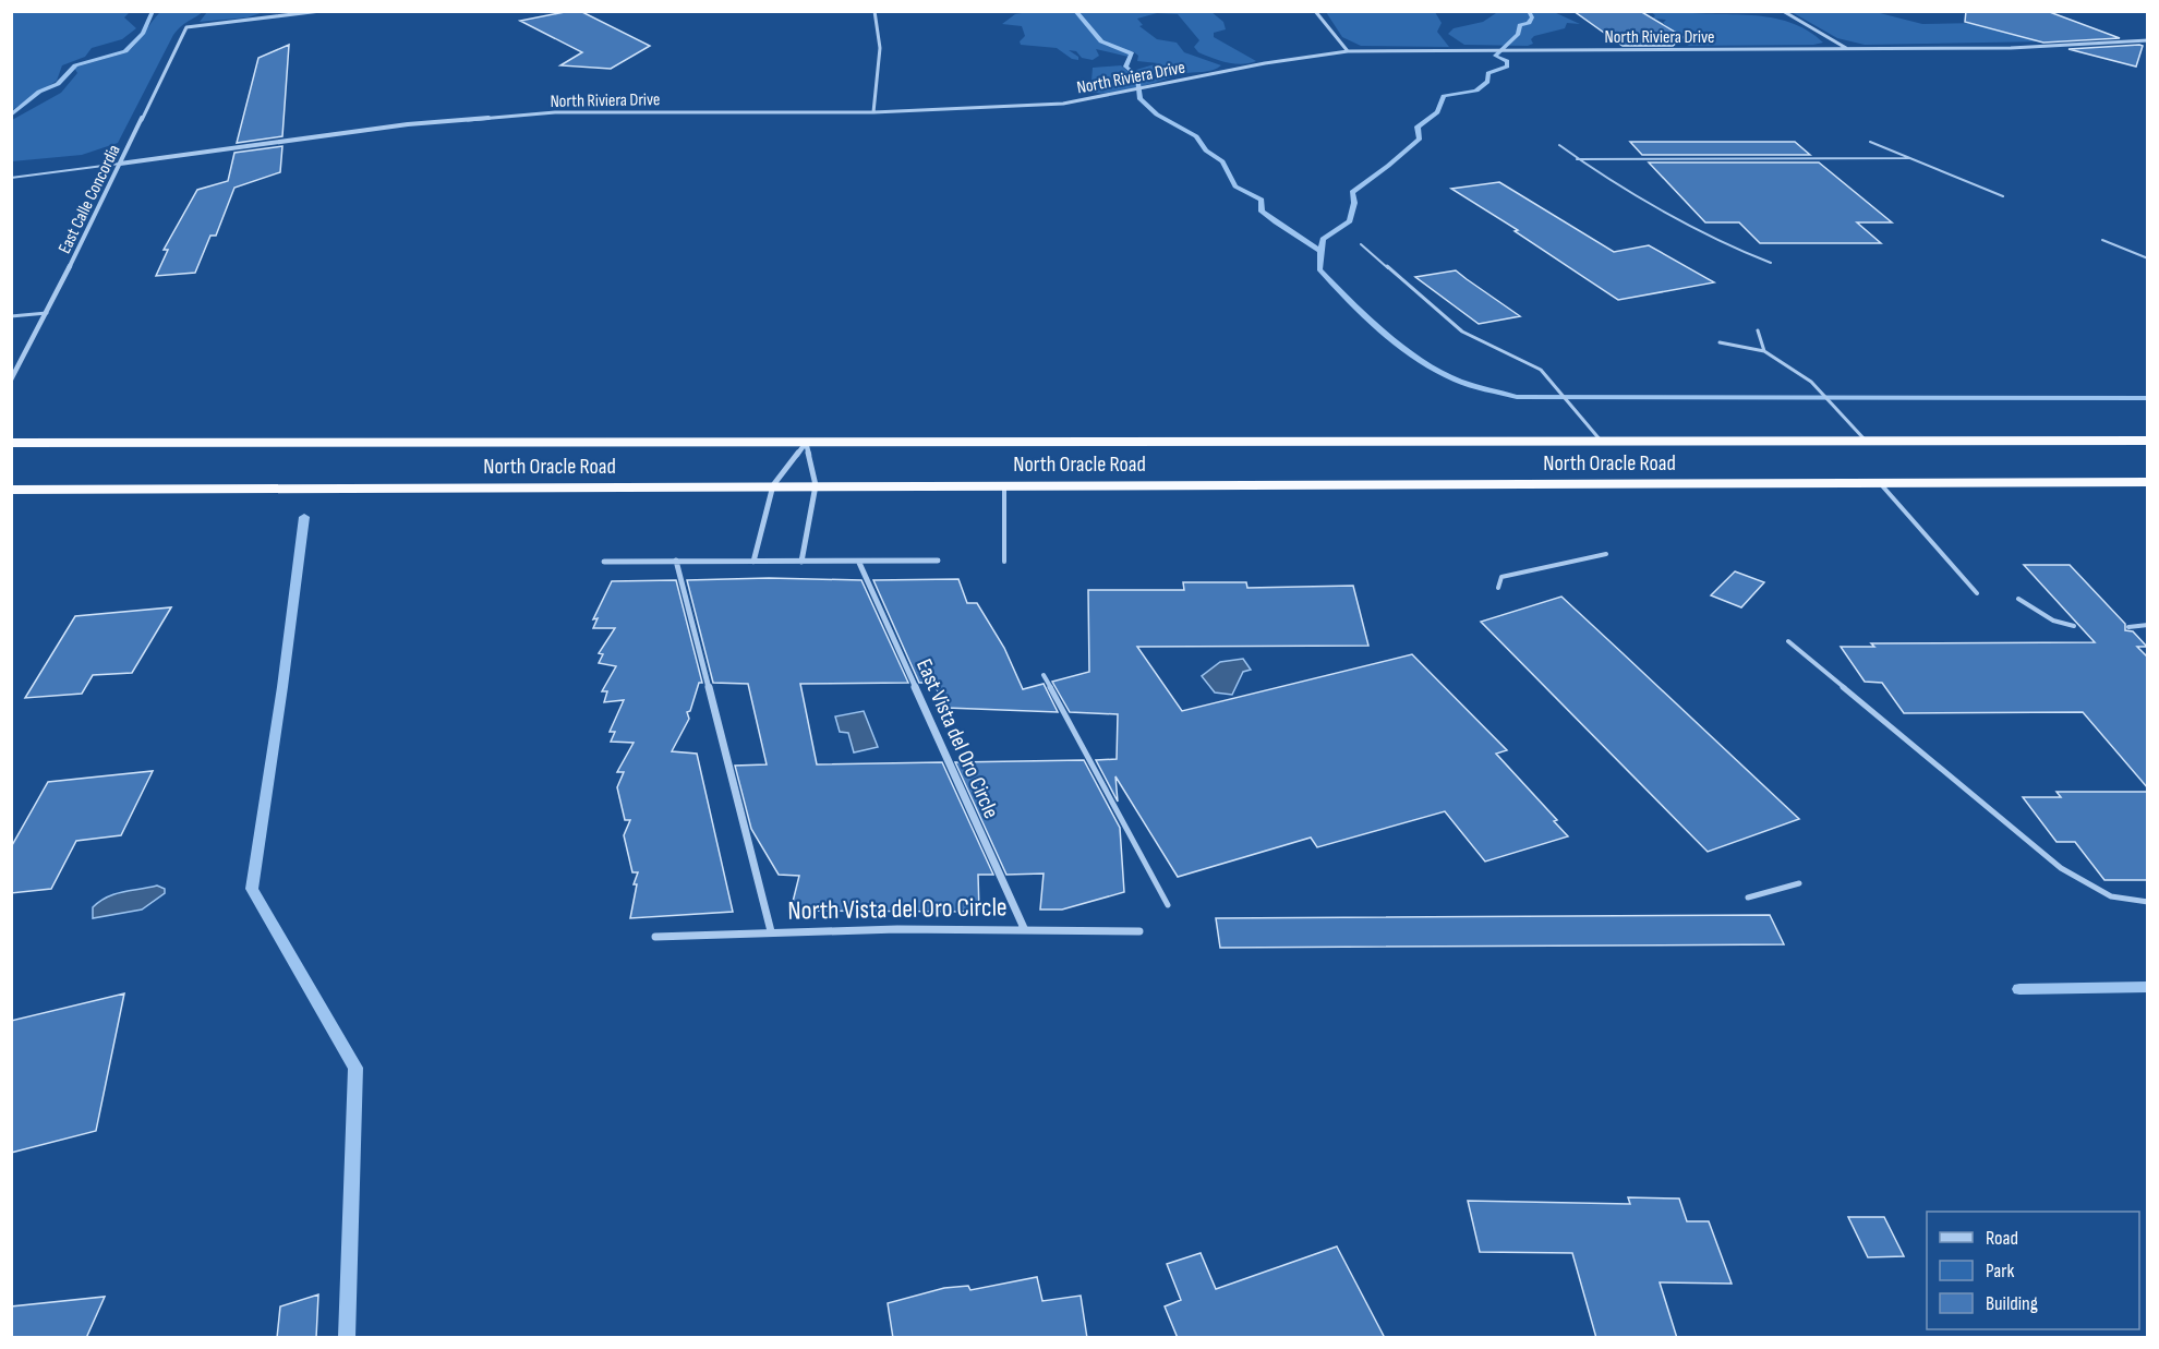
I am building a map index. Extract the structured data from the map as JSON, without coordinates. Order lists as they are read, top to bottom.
{
  "streets": {
    "highway": ["North Oracle Road"],
    "street": [
      "North Riviera Drive",
      "East Calle Concordia",
      "East Vista del Oro Circle",
      "North Vista del Oro Circle"
    ]
  },
  "crossings": [
    ["North Riviera Drive", "East Calle Concordia"],
    ["East Vista del Oro Circle", "North Vista del Oro Circle"]
  ],
  "legend": ["Road", "Park", "Building"]
}
